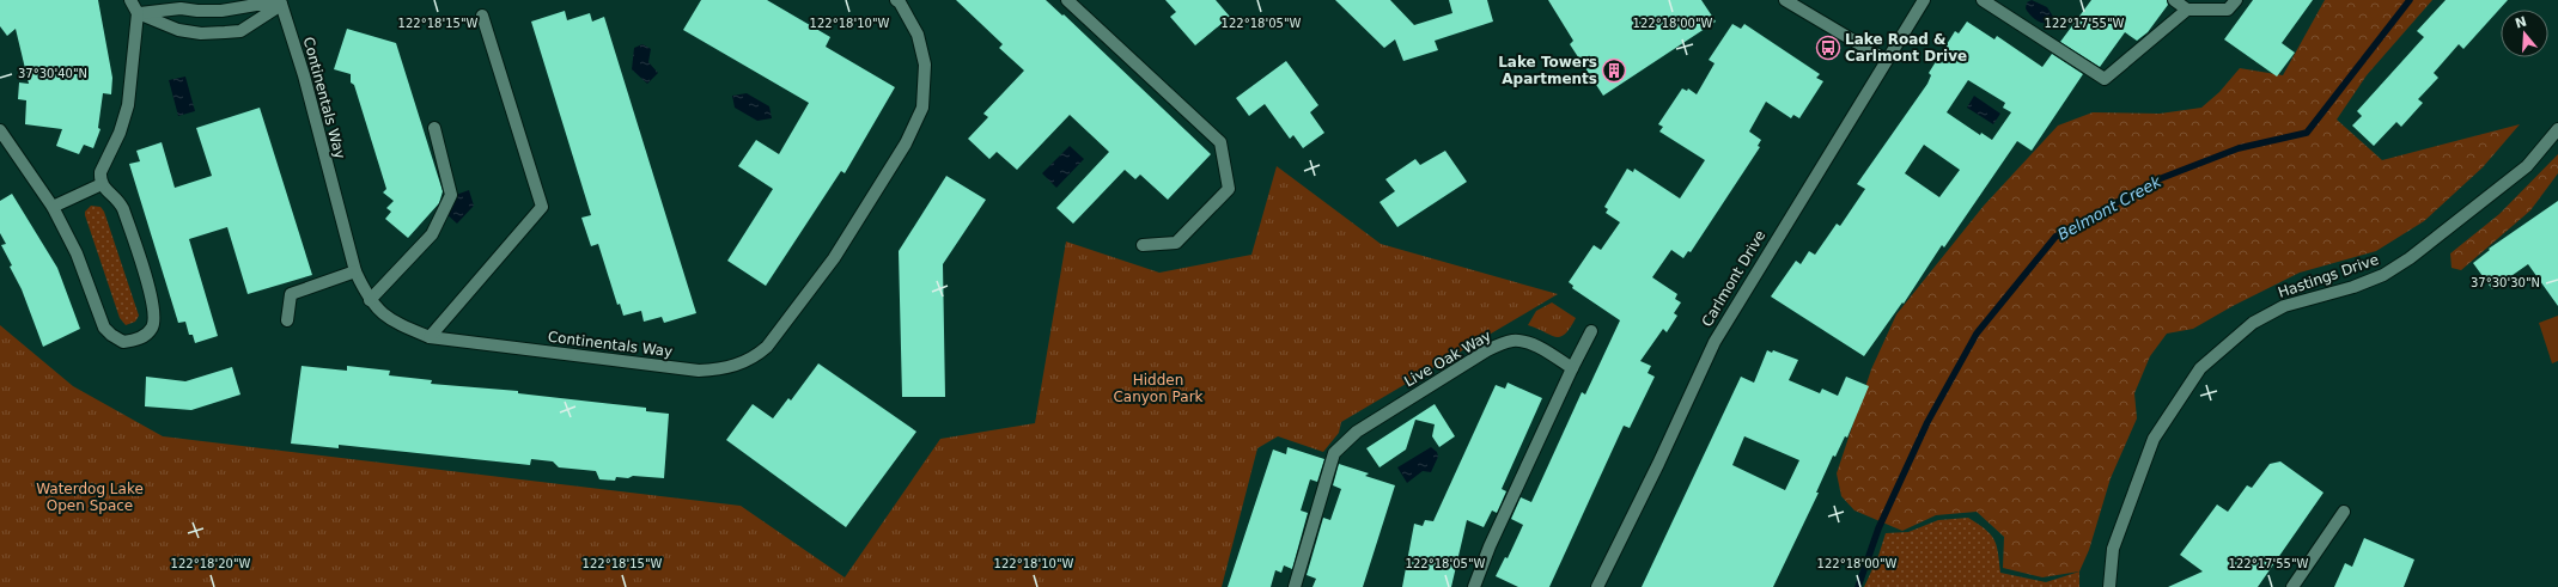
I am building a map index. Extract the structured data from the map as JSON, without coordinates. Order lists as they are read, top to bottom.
{
  "streets": {
    "street": [
      "Continentals Way",
      "Hastings Drive",
      "Carlmont Drive",
      "Live Oak Way"
    ]
  },
  "water": ["Belmont Creek"],
  "parks": ["Hidden Canyon Park", "Waterdog Lake Open Space"],
  "places": {
    "bus stop": ["Lake Road & Carlmont Drive"],
    "building": ["Lake Towers Apartments"]
  },
  "north": "top",
  "coordinates": [
    "122°18'15\"W",
    "122°18'10\"W",
    "122°18'05\"W",
    "122°18'00\"W",
    "122°17'55\"W",
    "37°30'40\"N",
    "37°30'30\"N",
    "122°18'20\"W"
  ]
}
